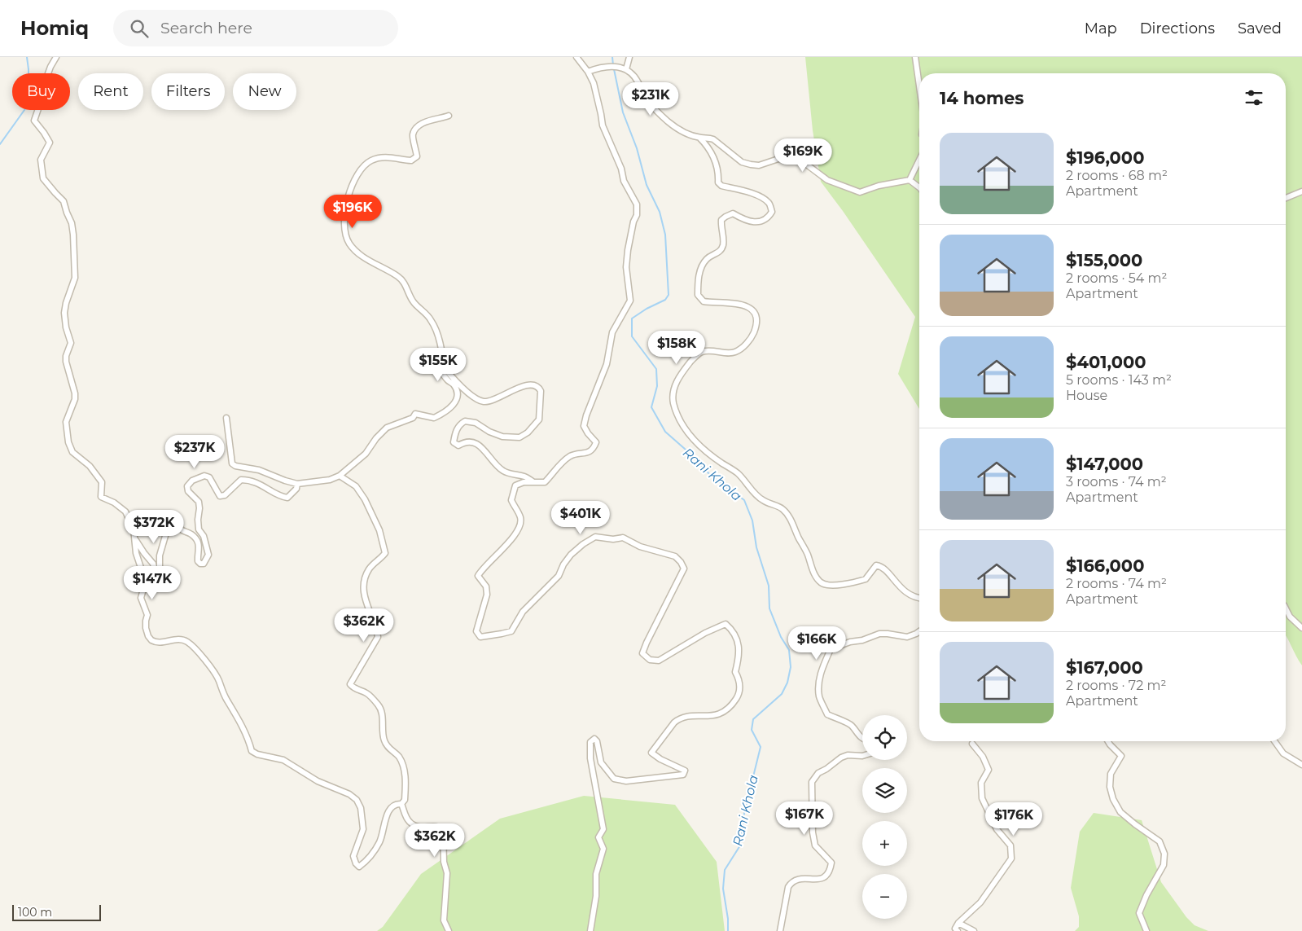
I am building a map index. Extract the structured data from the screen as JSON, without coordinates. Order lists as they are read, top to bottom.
{
  "water": ["Rani Khola"],
  "scale_bar": "100 m",
  "page": {
    "header": "Homiq",
    "search": "Search here",
    "nav": ["Map", "Directions", "Saved"],
    "chip": [
      "Buy",
      "Rent",
      "Filters",
      "New"
    ],
    "heading": "14 homes",
    "price": [
      "$231K",
      "$169K",
      "$196K",
      "$158K",
      "$155K",
      "$237K",
      "$401K",
      "$372K",
      "$147K",
      "$362K",
      "$166K",
      "$167K",
      "$176K",
      "$362K"
    ],
    "list": [
      {
        "name": "$196,000",
        "note": "2 rooms · 68 m² · Apartment"
      },
      {
        "name": "$155,000",
        "note": "2 rooms · 54 m² · Apartment"
      },
      {
        "name": "$401,000",
        "note": "5 rooms · 143 m² · House"
      },
      {
        "name": "$147,000",
        "note": "3 rooms · 74 m² · Apartment"
      },
      {
        "name": "$166,000",
        "note": "2 rooms · 74 m² · Apartment"
      },
      {
        "name": "$167,000",
        "note": "2 rooms · 72 m² · Apartment"
      }
    ],
    "map_buttons": ["+", "−"],
    "scale": "100 m"
  }
}
